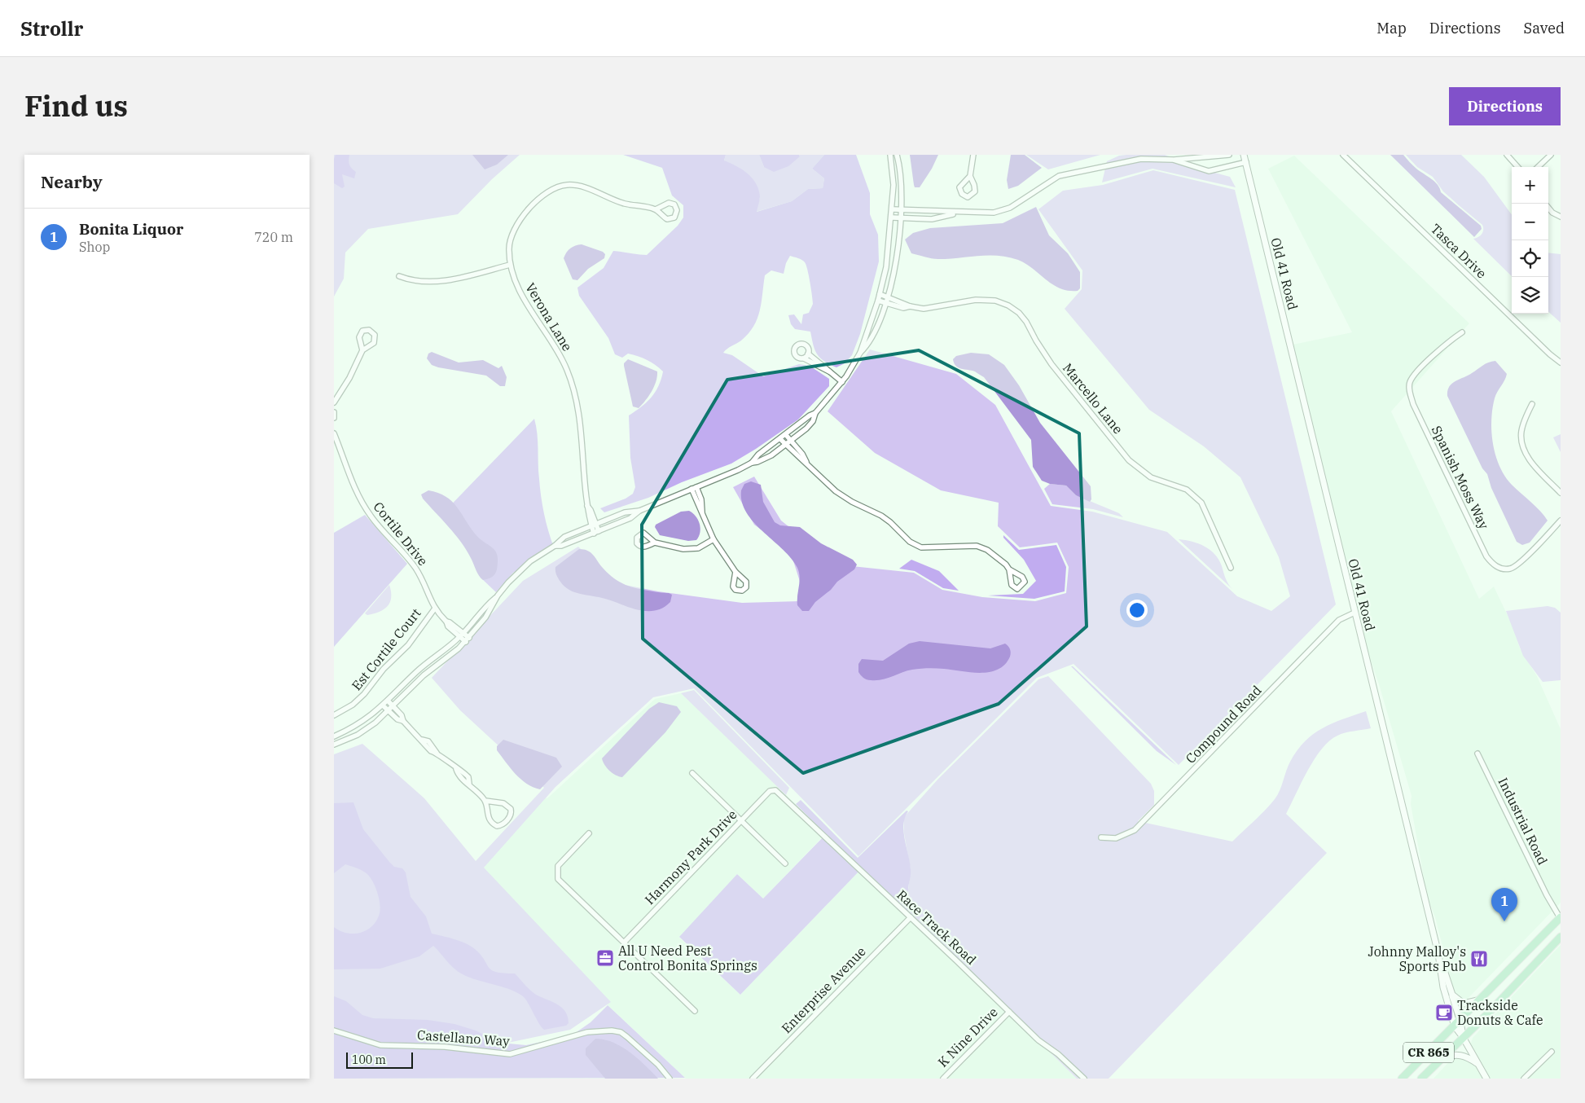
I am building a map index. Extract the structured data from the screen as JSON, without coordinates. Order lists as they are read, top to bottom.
{
  "streets": {
    "main road": ["CR 865"],
    "street": [
      "Tasca Drive",
      "Old 41 Road",
      "Verona Lane",
      "Marcello Lane",
      "Spanish Moss Way",
      "Cortile Drive",
      "Est Cortile Court",
      "Compound Road",
      "Industrial Road",
      "Harmony Park Drive",
      "Race Track Road",
      "Enterprise Avenue",
      "K Nine Drive",
      "Castellano Way"
    ]
  },
  "crossings": [
    ["Old 41 Road", "Compound Road"],
    ["Old 41 Road", "CR 865"],
    ["Cortile Drive", "Est Cortile Court"],
    ["Industrial Road", "CR 865"],
    ["Harmony Park Drive", "Race Track Road"],
    ["Race Track Road", "Enterprise Avenue"],
    ["Race Track Road", "K Nine Drive"]
  ],
  "places": {
    "office": ["All U Need Pest Control Bonita Springs"],
    "restaurant": ["Johnny Malloy's Sports Pub"],
    "cafe": ["Trackside Donuts & Cafe"]
  },
  "scale_bar": "100 m",
  "page": {
    "header": "Strollr",
    "nav": ["Map", "Directions", "Saved"],
    "title": "Find us",
    "buttons": "Directions",
    "heading": "Nearby",
    "map_buttons": ["+", "−"],
    "list": [
      {
        "mark": "1",
        "name": "Bonita Liquor",
        "note": "Shop",
        "value": "720 m"
      }
    ],
    "pins": "1",
    "scale": "100 m"
  }
}
